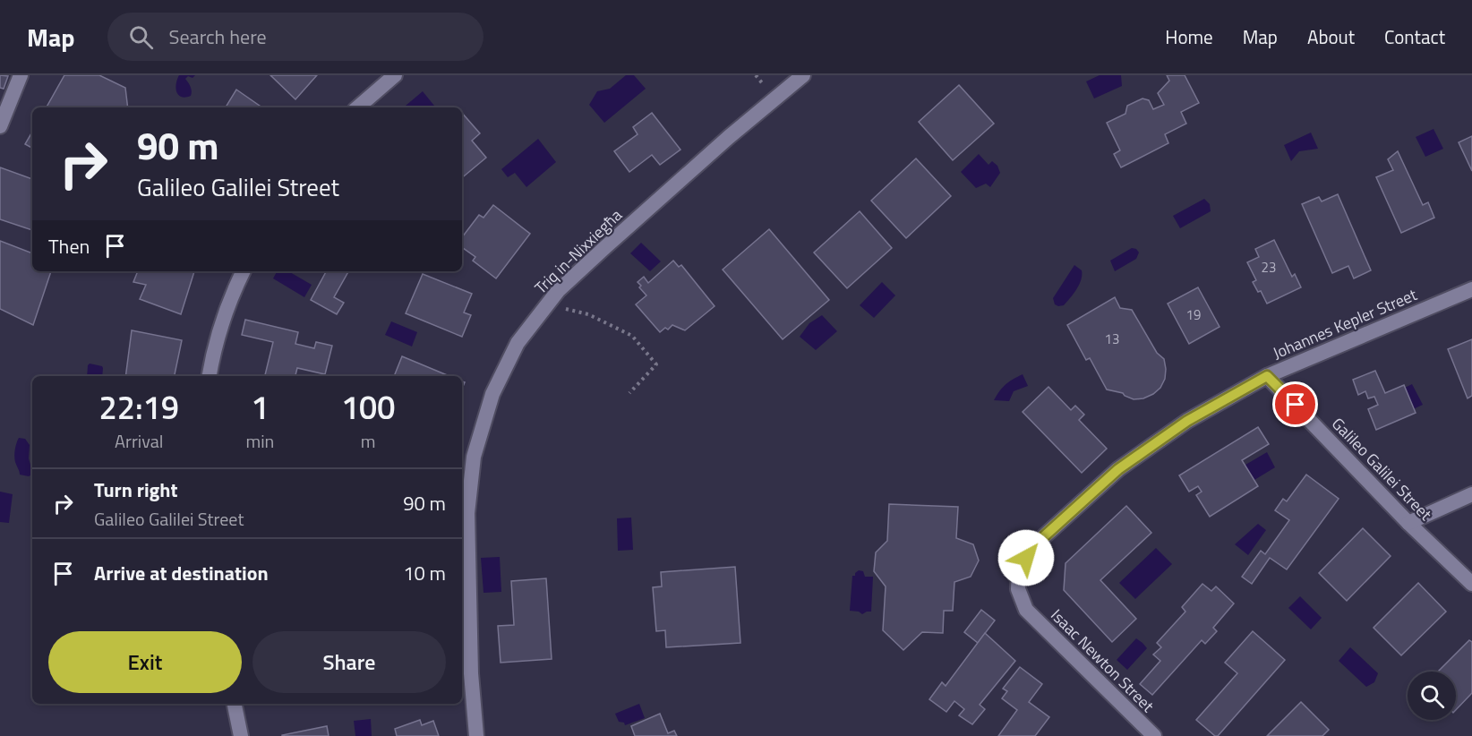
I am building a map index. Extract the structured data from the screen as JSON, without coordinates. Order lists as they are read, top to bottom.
{
  "streets": {
    "street": [
      "Triq in-Nixxiegħa",
      "Johannes Kepler Street",
      "Galileo Galilei Street",
      "Isaac Newton Street"
    ]
  },
  "crossings": [
    ["Johannes Kepler Street", "Galileo Galilei Street"],
    ["Johannes Kepler Street", "Isaac Newton Street"]
  ],
  "house_numbers": ["23", "19", "13"],
  "page": {
    "header": "Map",
    "search": "Search here",
    "nav": [
      "Home",
      "Map",
      "About",
      "Contact"
    ],
    "turn": ["90 m", "Galileo Galilei Street"],
    "then": "Then",
    "eta": [
      "22:19",
      "Arrival",
      "1",
      "min",
      "100",
      "m"
    ],
    "list": [
      {
        "name": "Turn right",
        "note": "Galileo Galilei Street",
        "value": "90 m"
      },
      {
        "name": "Arrive at destination",
        "value": "10 m"
      }
    ],
    "buttons": ["Exit", "Share"]
  }
}
